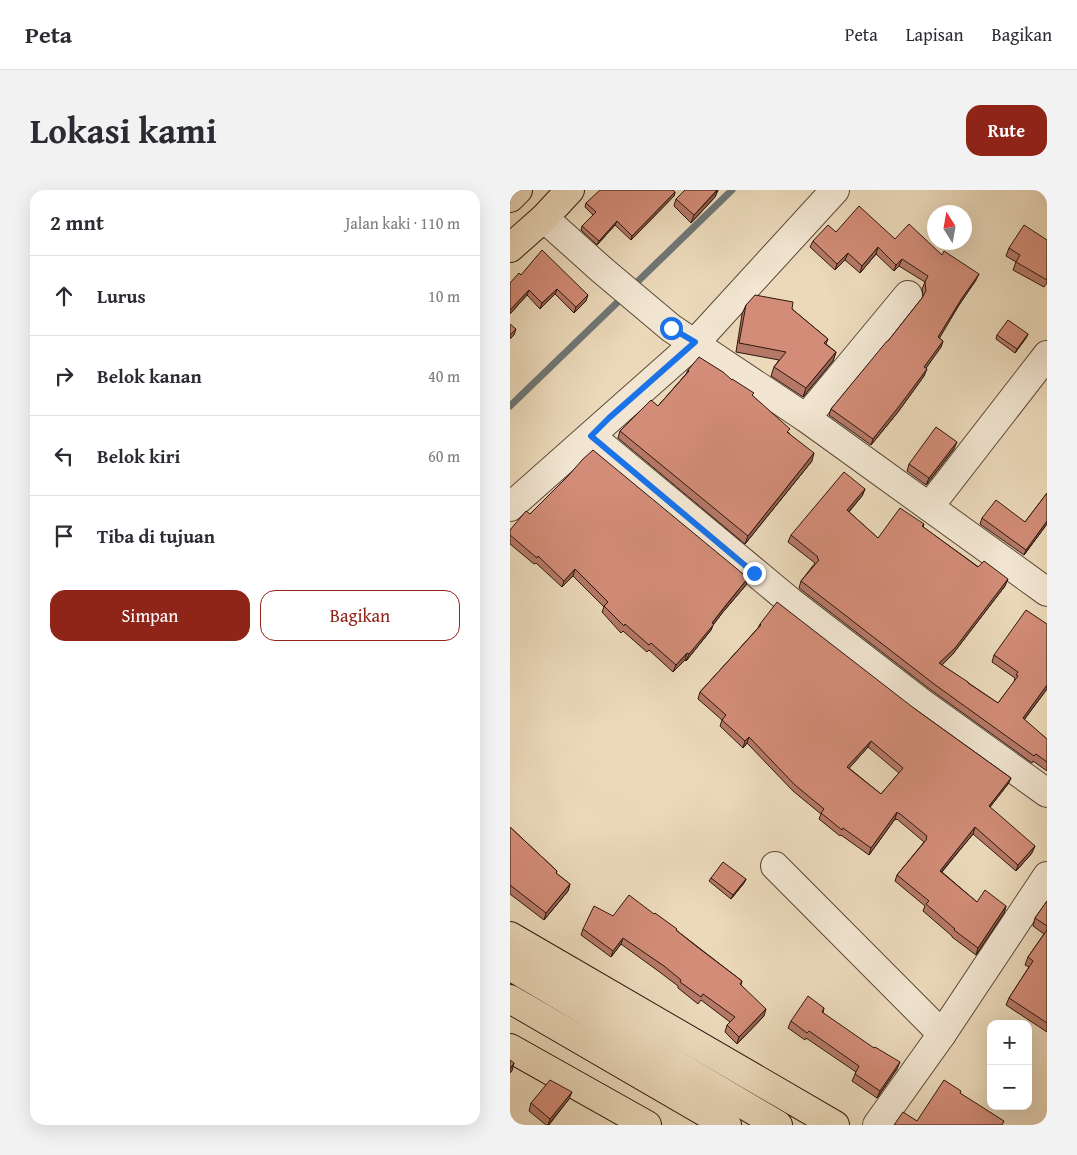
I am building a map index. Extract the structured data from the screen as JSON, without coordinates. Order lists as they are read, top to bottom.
{
  "north": "top",
  "page": {
    "header": "Peta",
    "nav": ["Peta", "Lapisan", "Bagikan"],
    "title": "Lokasi kami",
    "buttons": [
      "Rute",
      ["Simpan", "Bagikan"]
    ],
    "heading": ["2 mnt", "Jalan kaki · 110 m"],
    "list": [
      ["Lurus", "10 m"],
      ["Belok kanan", "40 m"],
      ["Belok kiri", "60 m"],
      "Tiba di tujuan"
    ],
    "map_buttons": ["+", "−"]
  }
}
